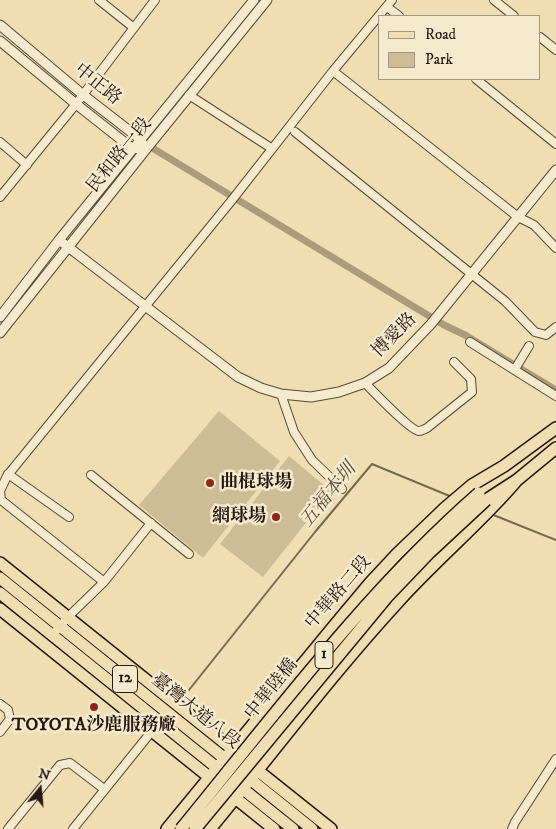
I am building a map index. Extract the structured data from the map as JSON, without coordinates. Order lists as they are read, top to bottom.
{
  "streets": {
    "main road": [
      "中華路二段",
      "1",
      "12",
      "中華陸橋",
      "臺灣大道八段"
    ],
    "street": ["中正路", "民和路一段", "博愛路"]
  },
  "crossings": [
    ["中正路", "民和路一段"],
    ["民和路一段", "博愛路"],
    ["中華路二段", "1"],
    ["中華路二段", "中華陸橋"],
    ["中華路二段", "臺灣大道八段"],
    ["1", "中華陸橋"],
    ["1", "臺灣大道八段"]
  ],
  "water": ["五福本圳"],
  "places": ["曲棍球場", "網球場", "TOYOTA沙鹿服務廠"],
  "legend": ["Road", "Park"],
  "north": "top"
}
